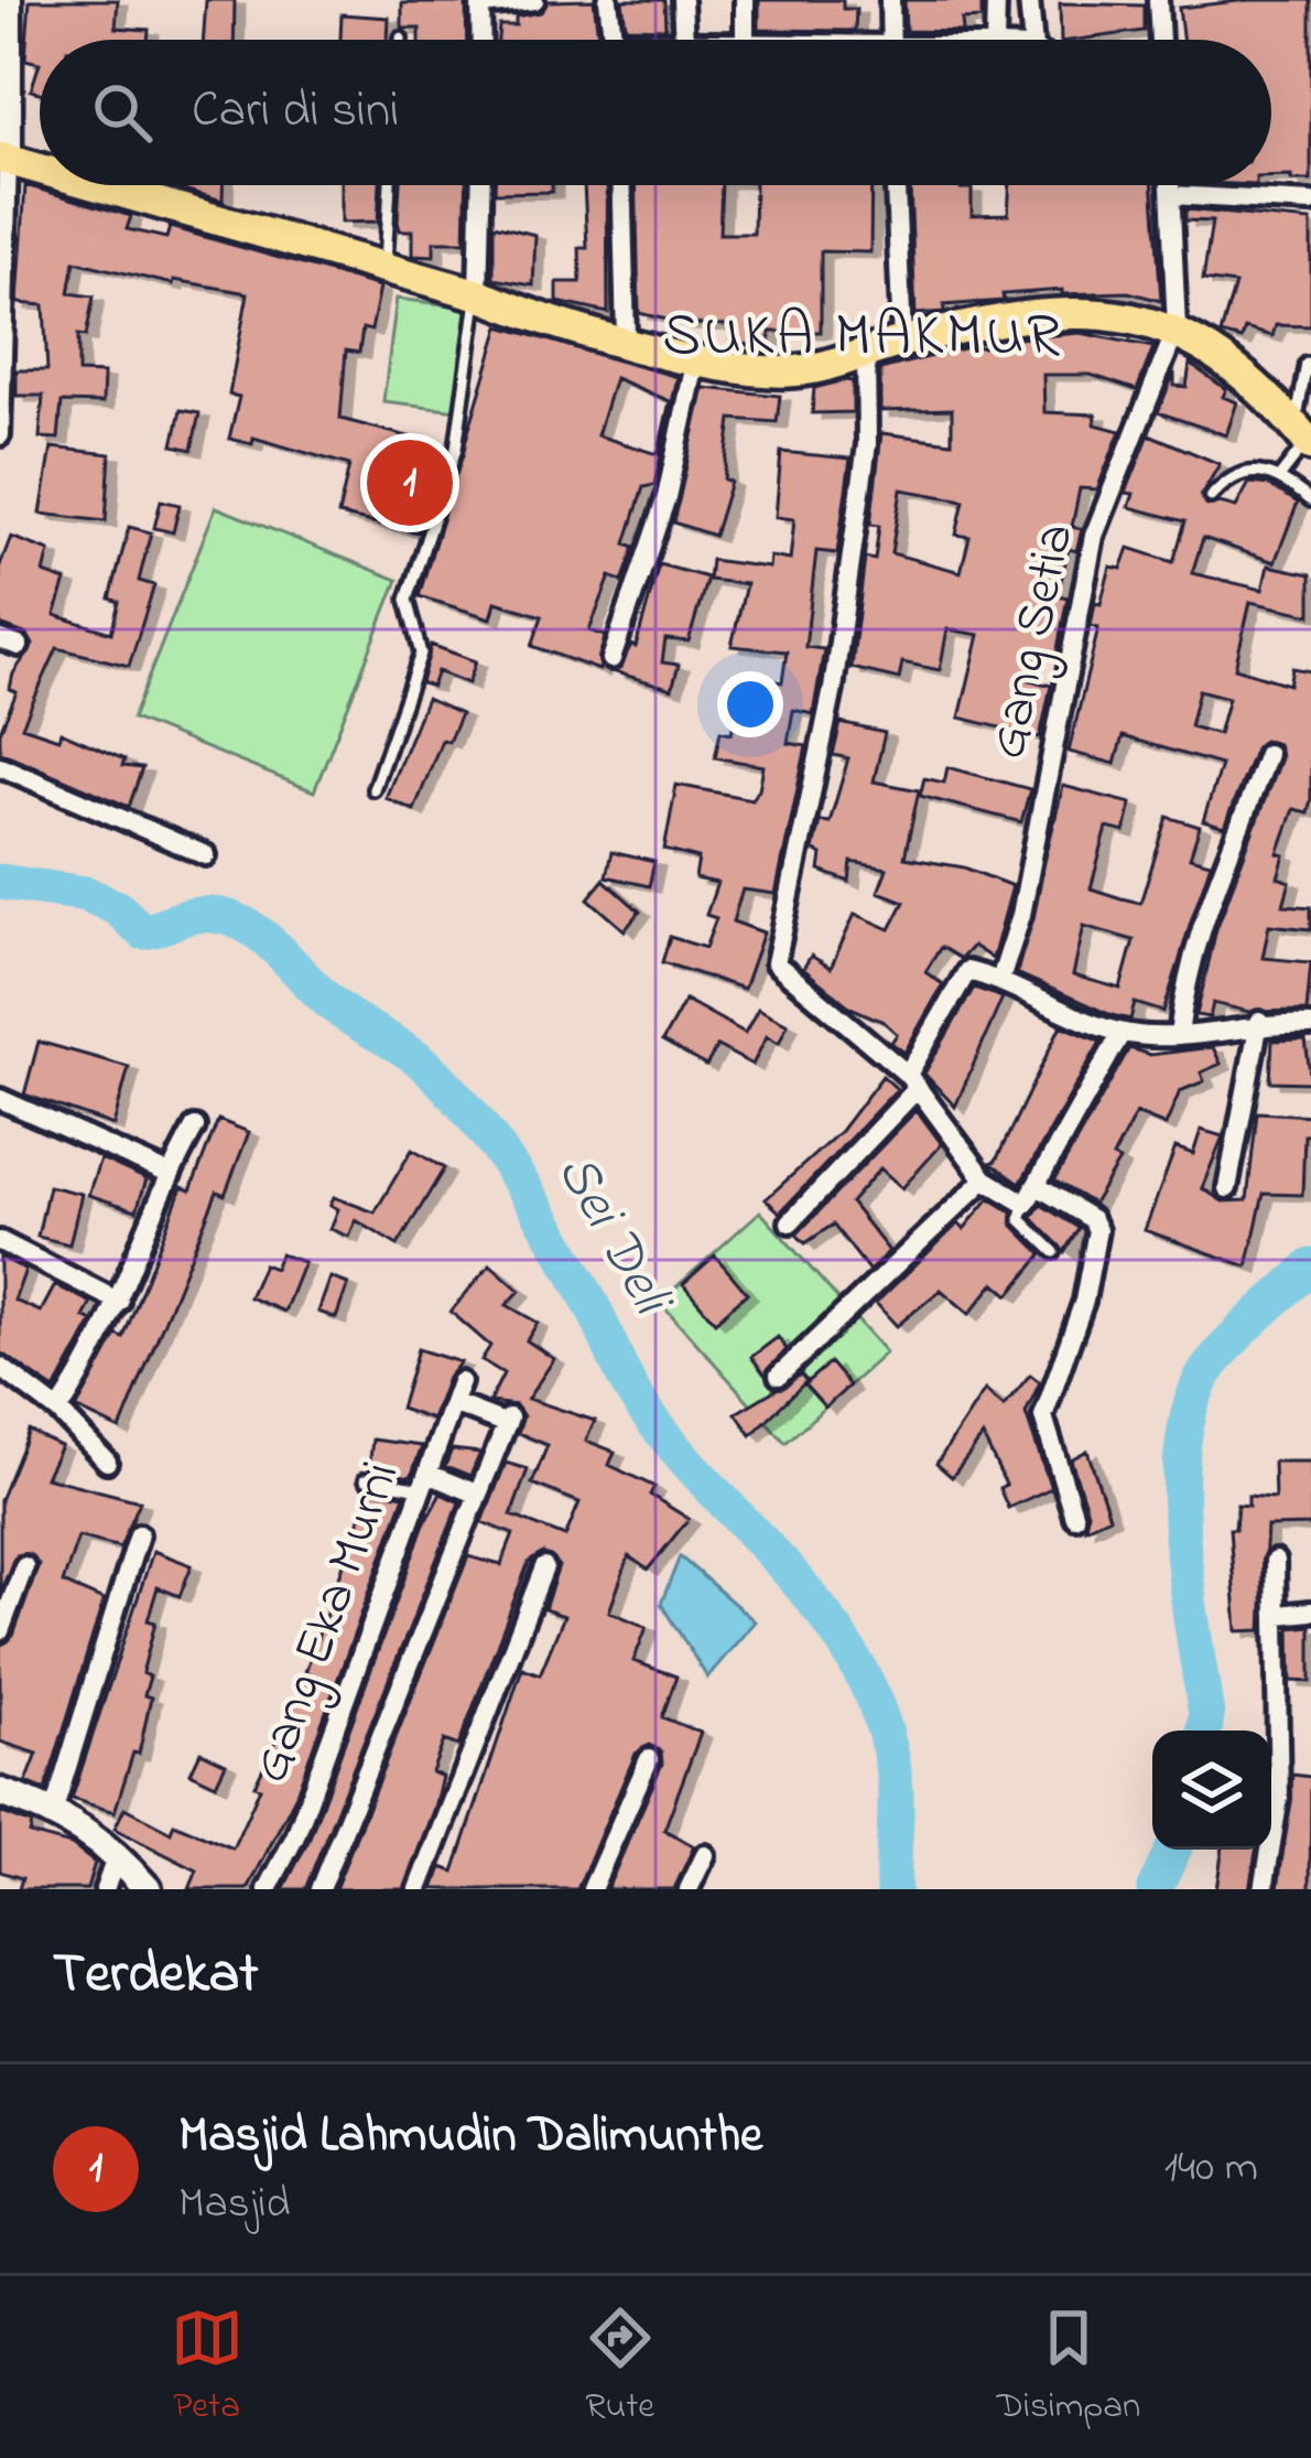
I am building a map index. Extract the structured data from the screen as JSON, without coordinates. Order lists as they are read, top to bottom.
{
  "streets": {
    "street": ["Gang Setia", "Gang Eka Murni"]
  },
  "districts": ["SUKA MAKMUR"],
  "water": ["Sei Deli"],
  "page": {
    "search": "Cari di sini",
    "pins": "1",
    "heading": "Terdekat",
    "list": [
      {
        "mark": "1",
        "name": "Masjid Lahmudin Dalimunthe",
        "note": "Masjid",
        "value": "140 m"
      }
    ],
    "nav": ["Peta", "Rute", "Disimpan"]
  }
}
